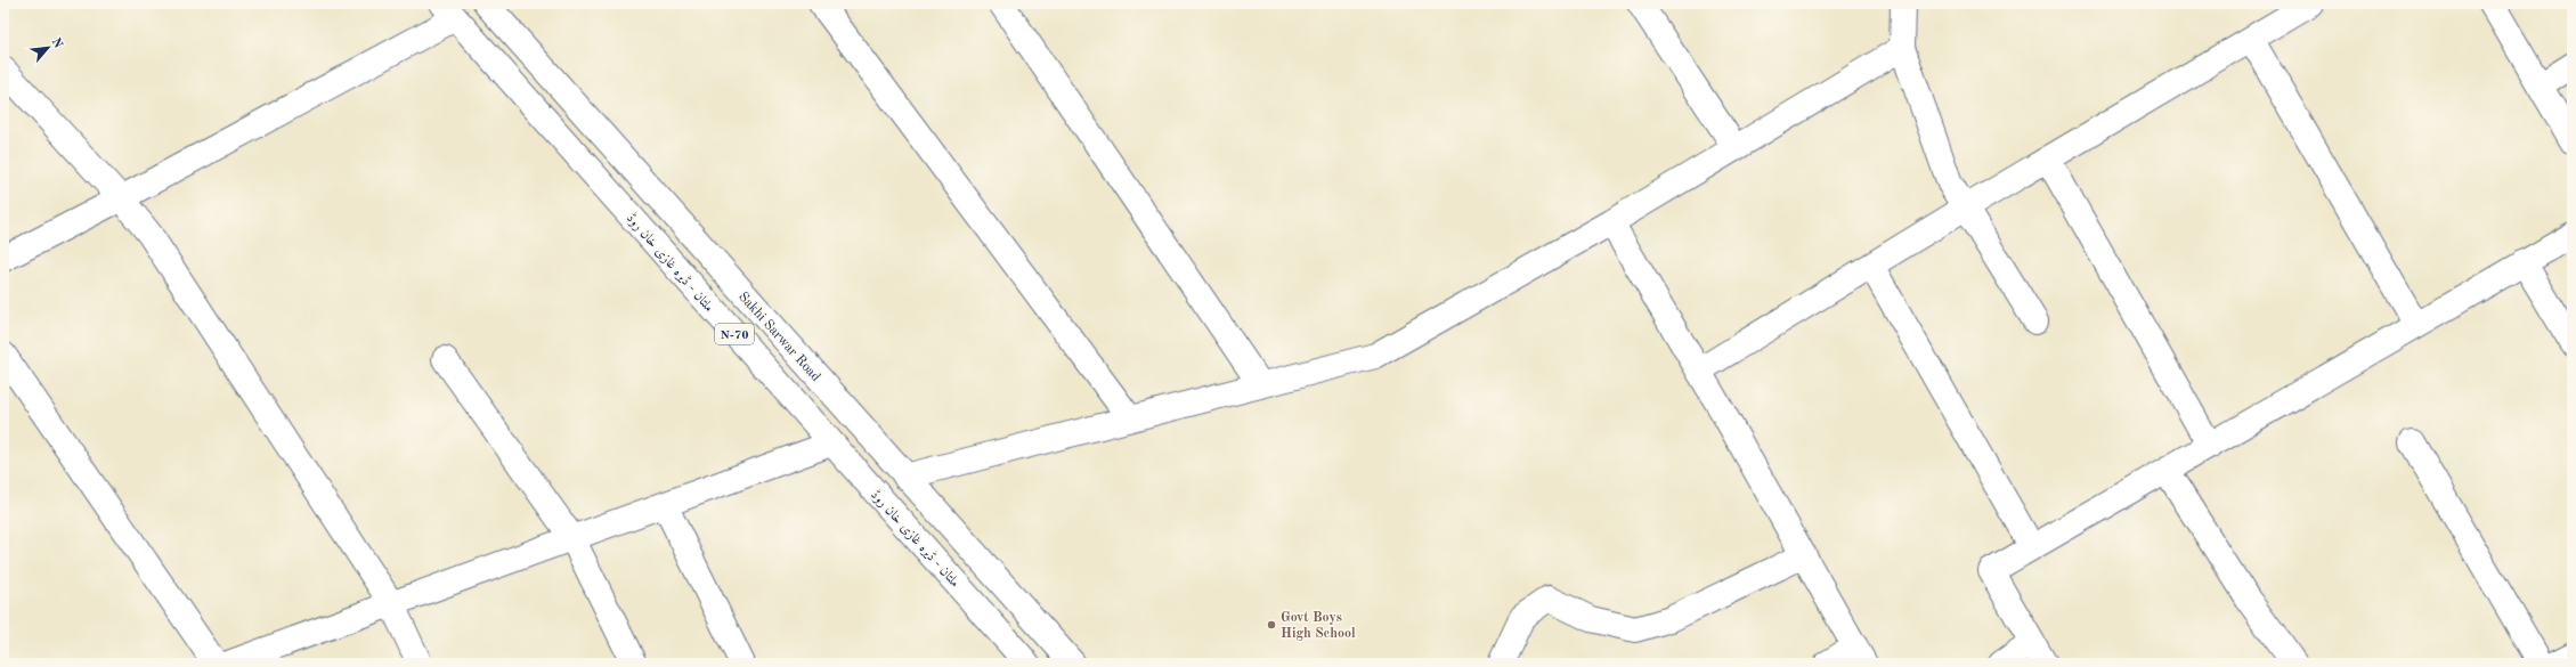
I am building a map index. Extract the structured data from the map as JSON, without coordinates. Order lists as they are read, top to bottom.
{
  "streets": {
    "main road": ["ملتان - ڈیرہ غازی خان روڈ", "N-70", "Sakhi Sarwar Road"]
  },
  "places": ["Govt Boys High School"],
  "north": "top right"
}
